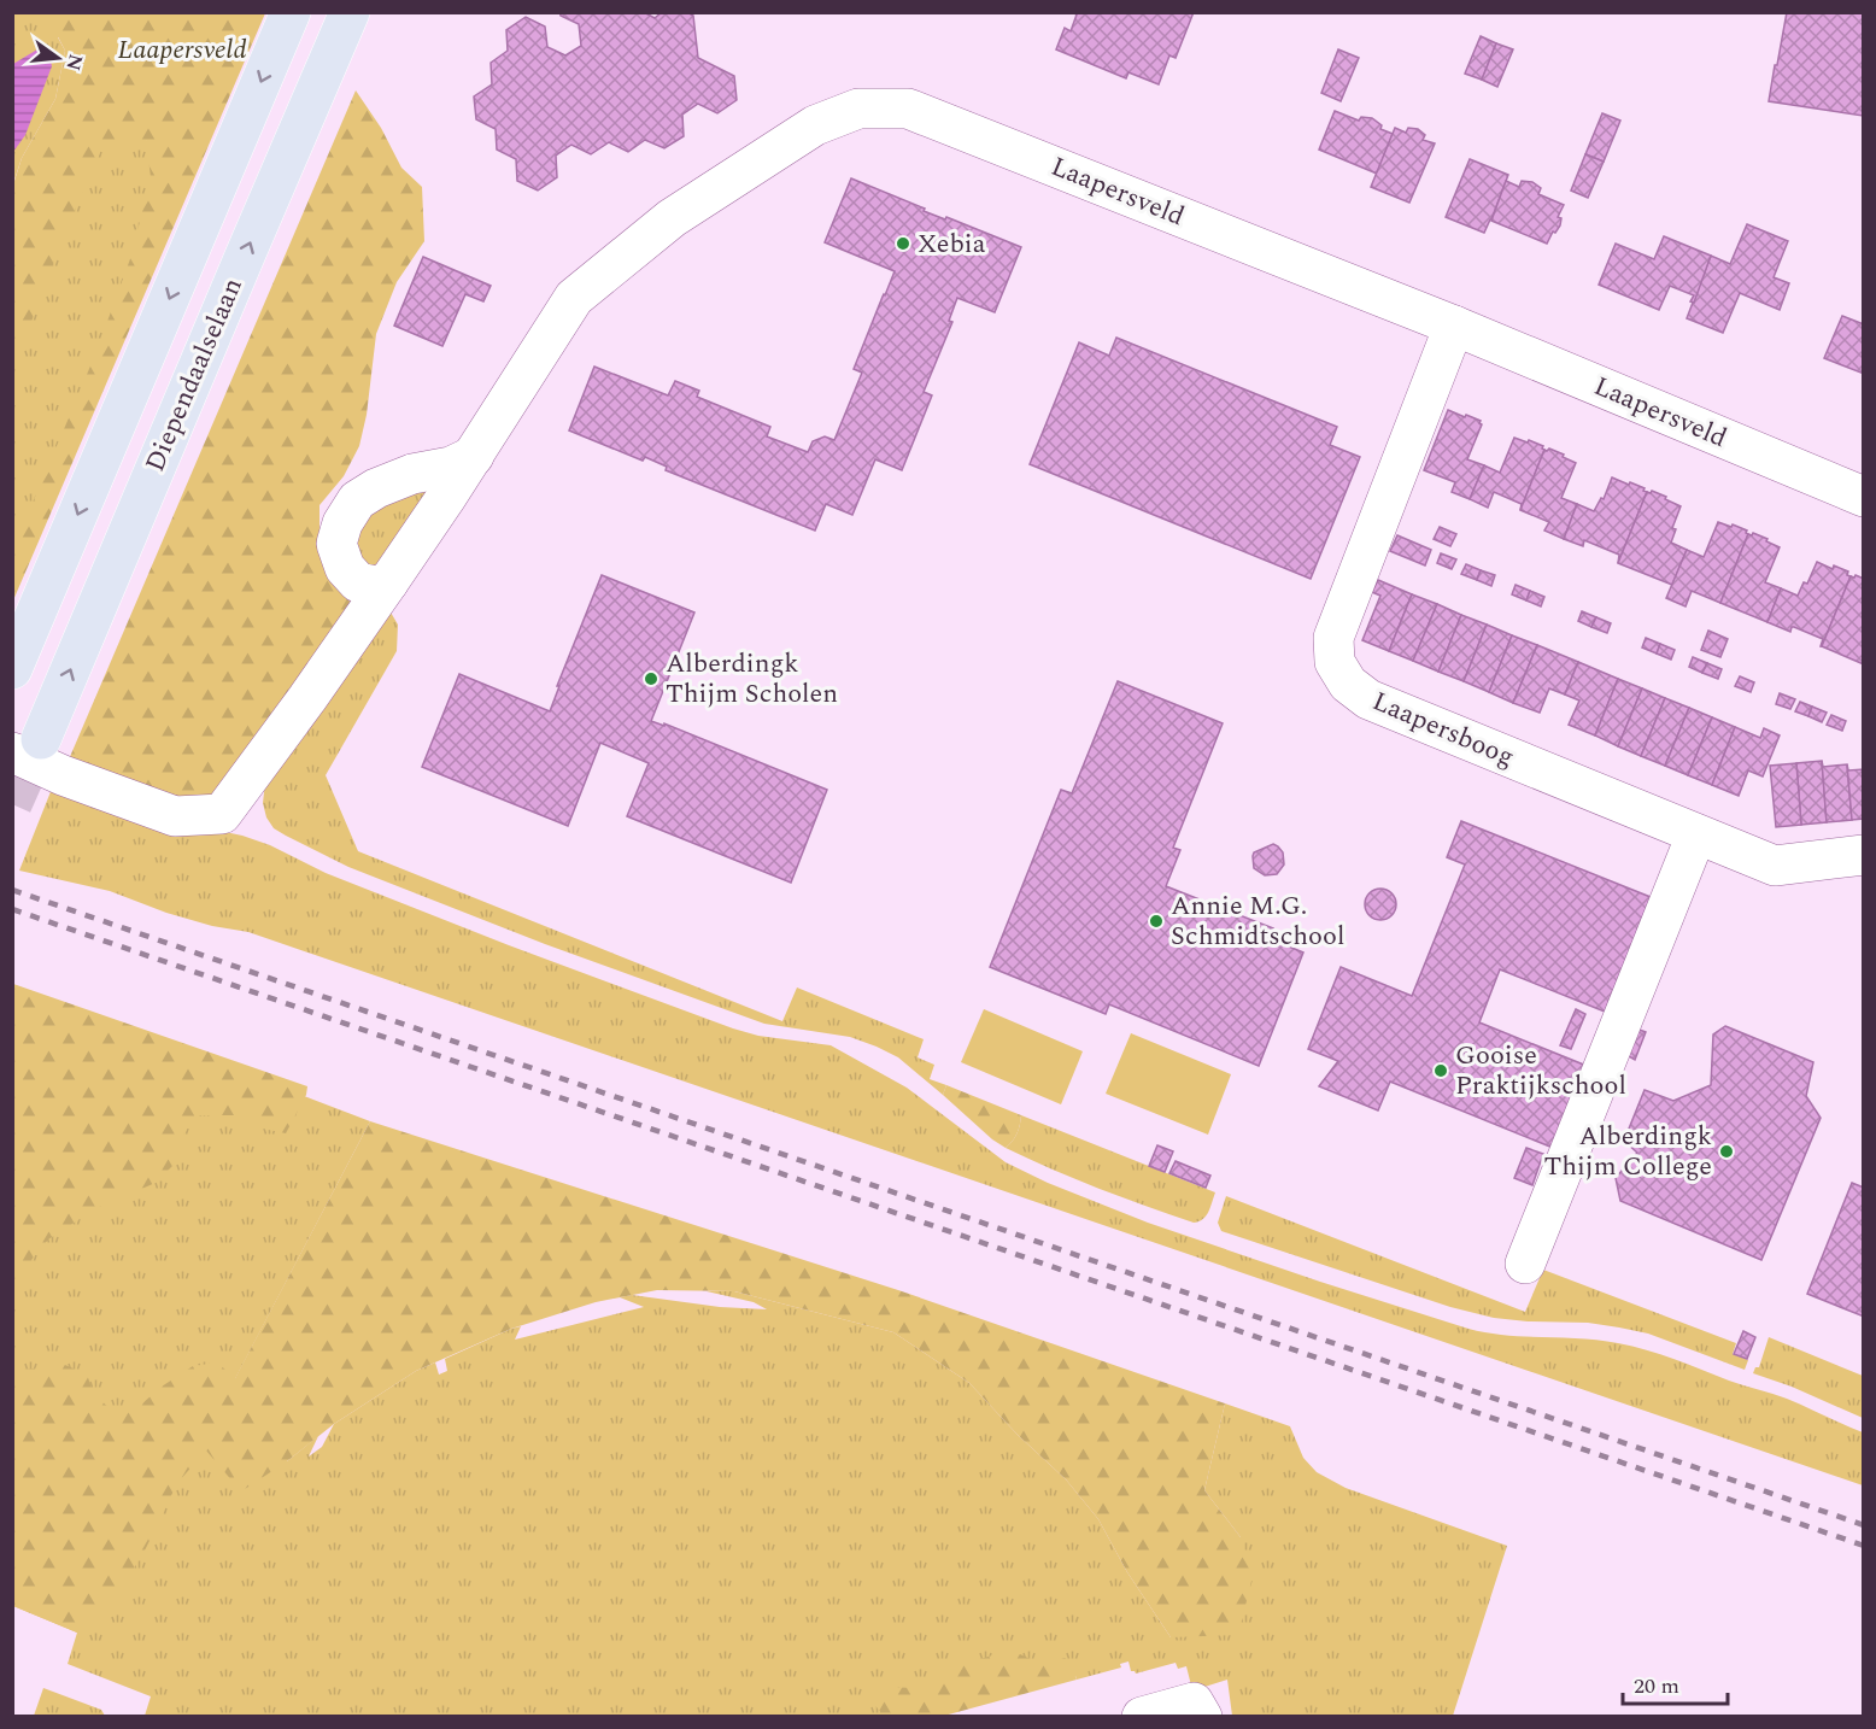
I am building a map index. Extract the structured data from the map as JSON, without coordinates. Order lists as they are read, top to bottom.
{
  "streets": {
    "main road": ["Diependaalselaan"],
    "street": ["Laapersveld", "Laapersboog"]
  },
  "crossings": [
    ["Laapersveld", "Diependaalselaan"],
    ["Laapersveld", "Laapersboog"]
  ],
  "parks": ["Laapersveld"],
  "places": [
    "Xebia",
    "Alberdingk Thijm Scholen",
    "Annie M.G. Schmidtschool",
    "Gooise Praktijkschool",
    "Alberdingk Thijm College"
  ],
  "scale_bar": "20 m",
  "north": "right"
}
